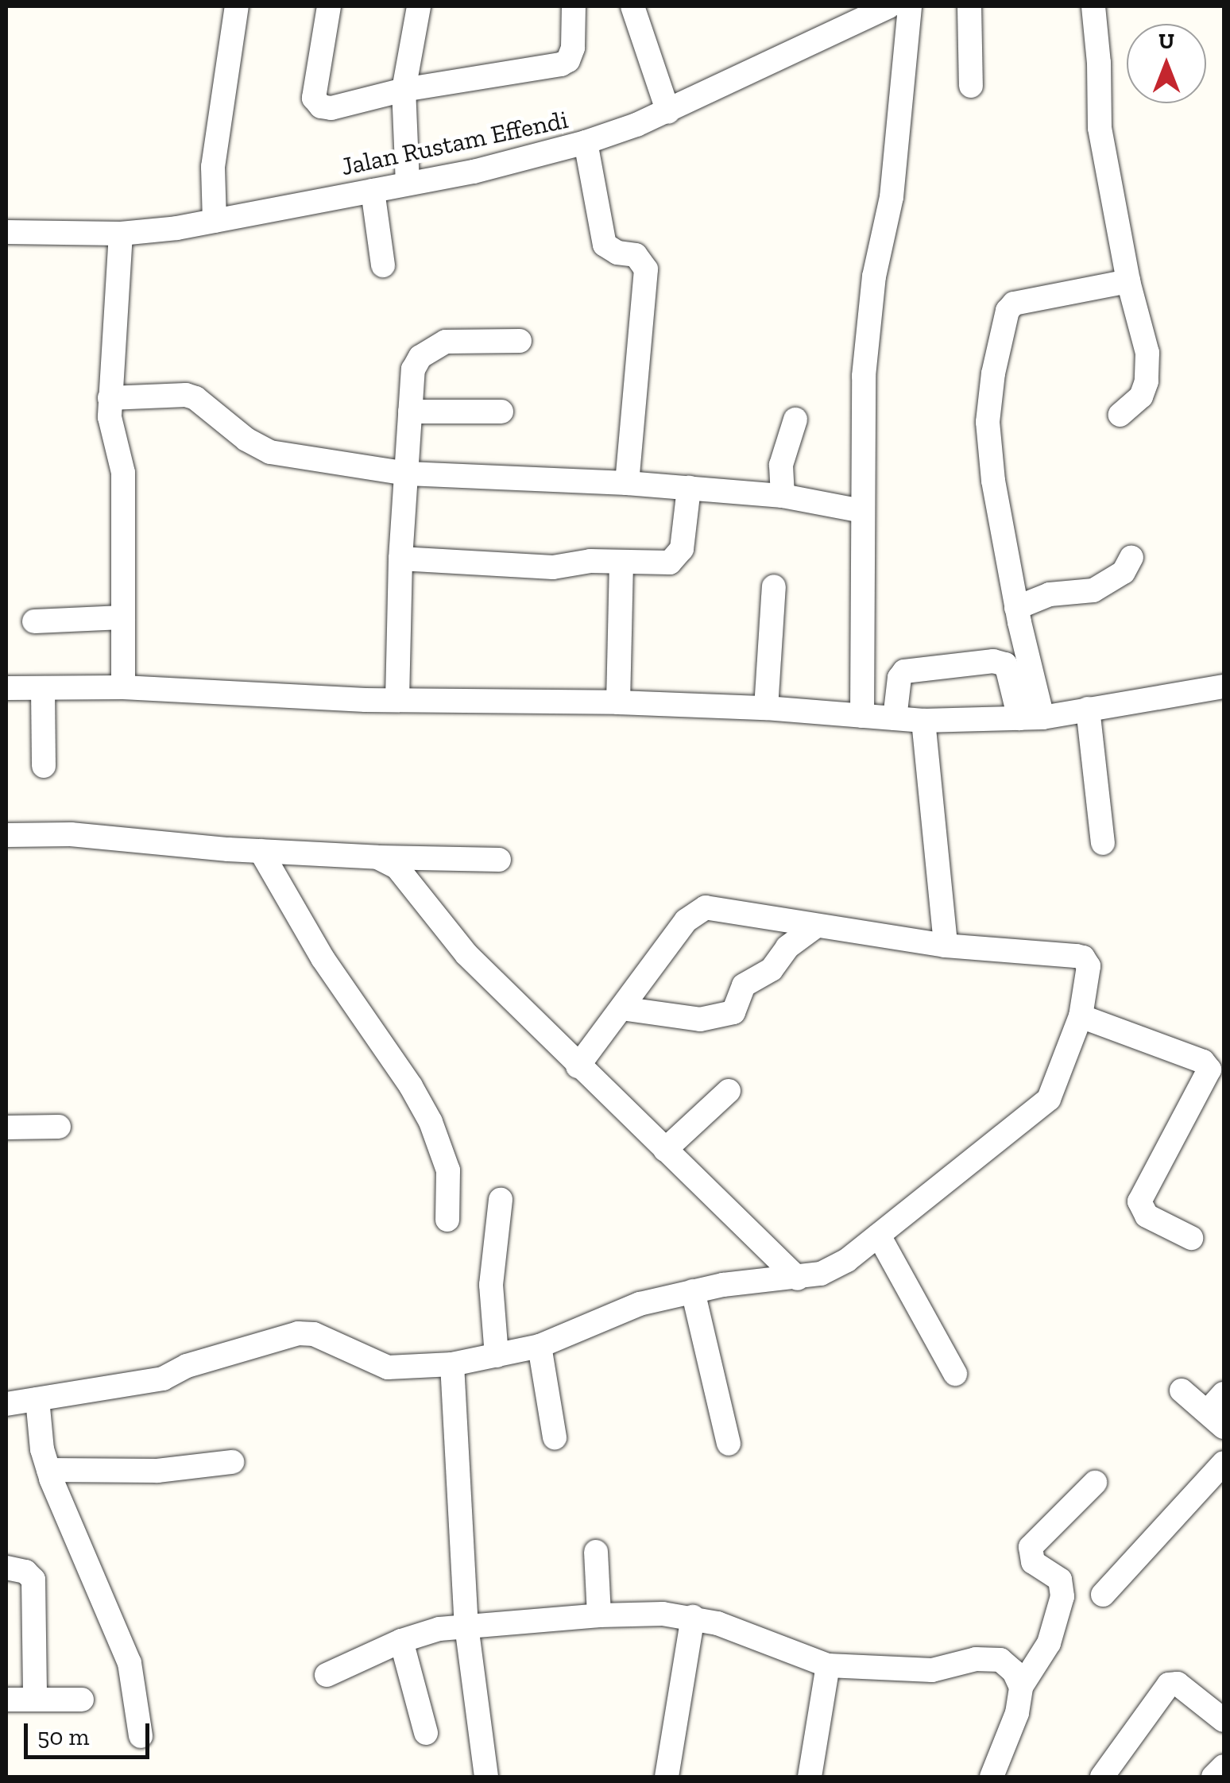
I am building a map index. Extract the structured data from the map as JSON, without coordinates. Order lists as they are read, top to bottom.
{
  "streets": {
    "street": ["Jalan Rustam Effendi"]
  },
  "scale_bar": "50 m",
  "north": "top"
}
